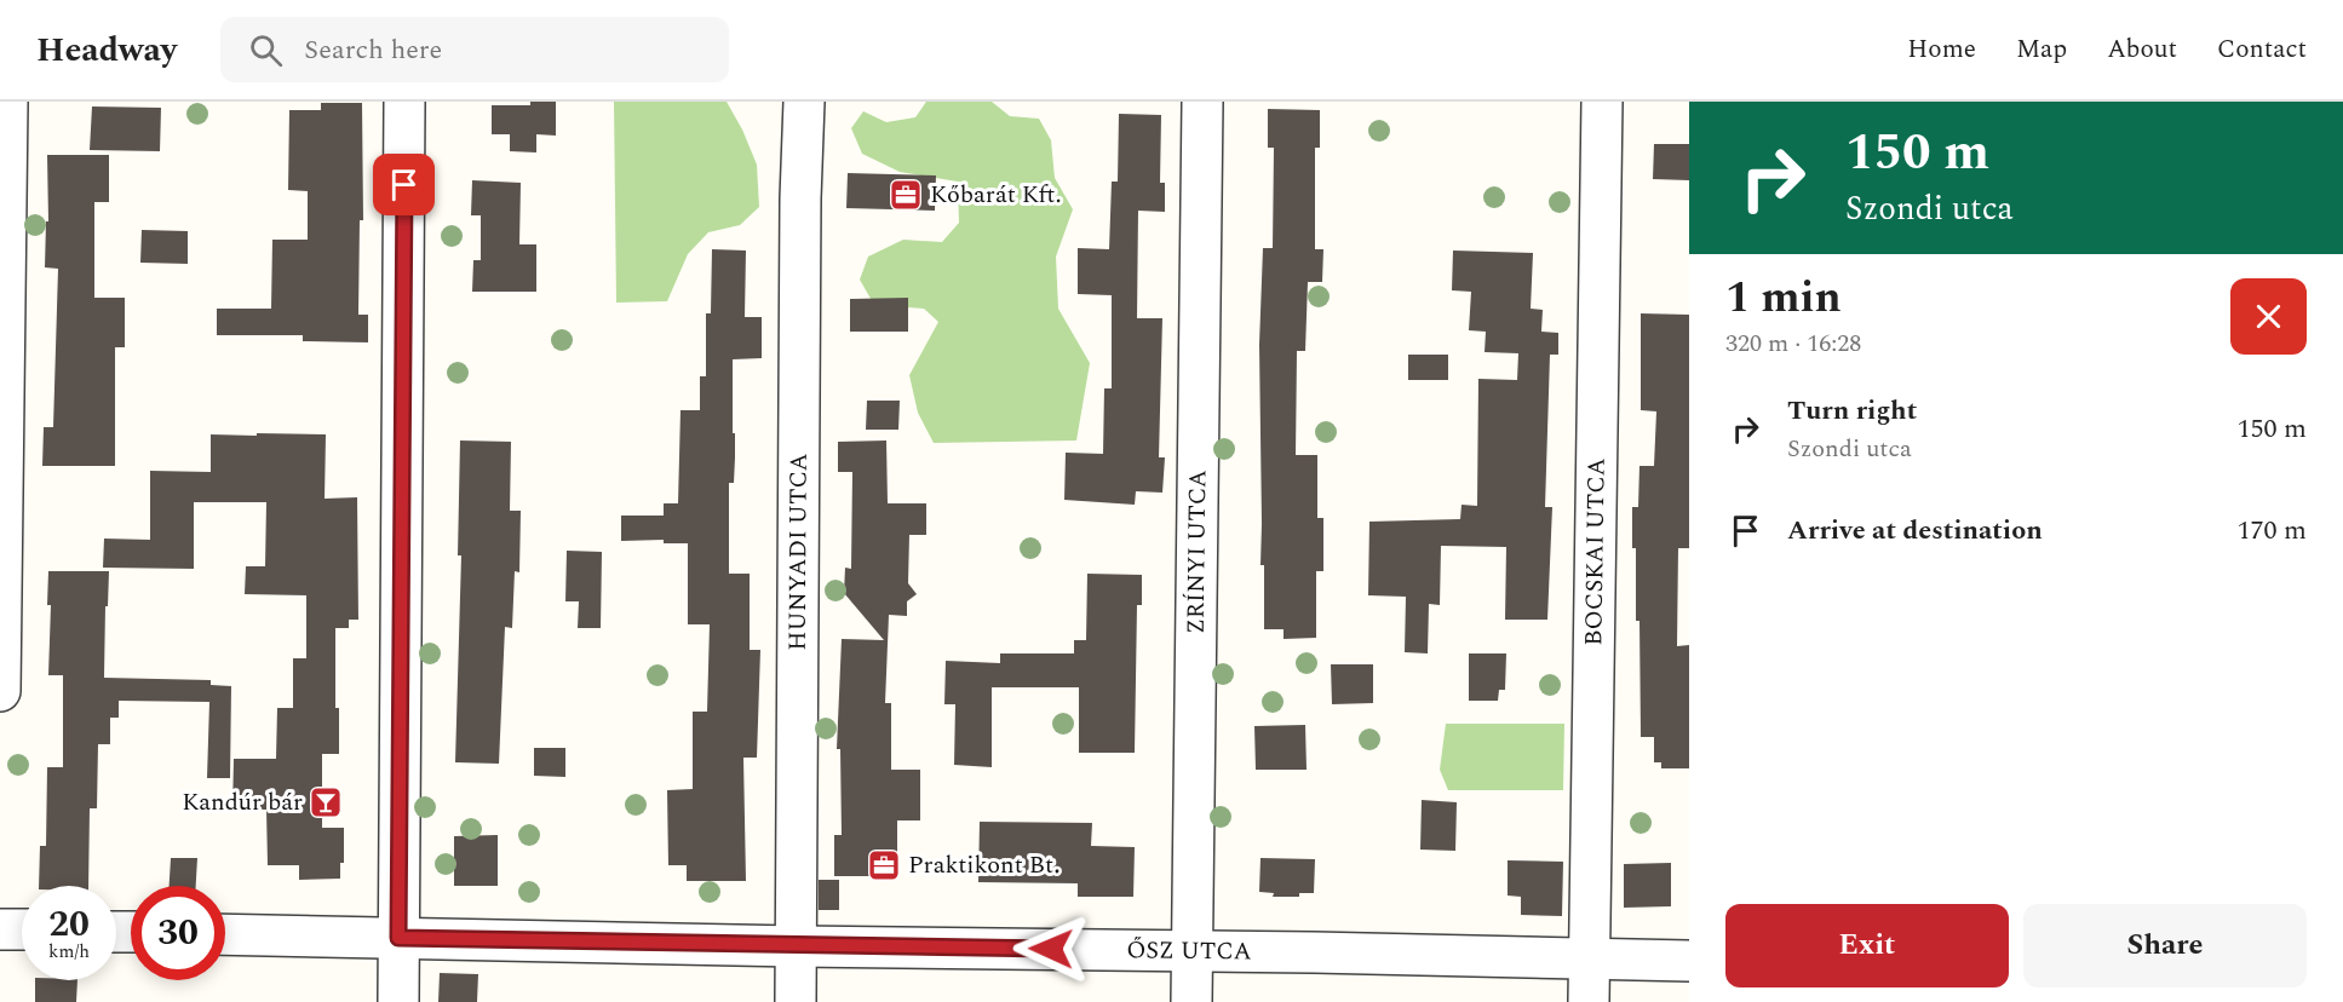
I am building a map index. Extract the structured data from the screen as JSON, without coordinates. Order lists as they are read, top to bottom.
{
  "streets": {
    "street": [
      "HUNYADI UTCA",
      "ZRÍNYI UTCA",
      "BOCSKAI UTCA",
      "ŐSZ UTCA"
    ]
  },
  "crossings": [
    ["HUNYADI UTCA", "ŐSZ UTCA"],
    ["ZRÍNYI UTCA", "ŐSZ UTCA"],
    ["BOCSKAI UTCA", "ŐSZ UTCA"]
  ],
  "places": {
    "office": ["Kőbarát Kft.", "Praktikont Bt."],
    "bar": ["Kandúr bár"]
  },
  "page": {
    "header": "Headway",
    "search": "Search here",
    "nav": [
      "Home",
      "Map",
      "About",
      "Contact"
    ],
    "turn": ["150 m", "Szondi utca"],
    "heading": ["1 min", "320 m · 16:28"],
    "list": [
      {
        "name": "Turn right",
        "note": "Szondi utca",
        "value": "150 m"
      },
      {
        "name": "Arrive at destination",
        "value": "170 m"
      }
    ],
    "speed": "20 km/h",
    "limit": "30",
    "buttons": ["Exit", "Share"]
  }
}
